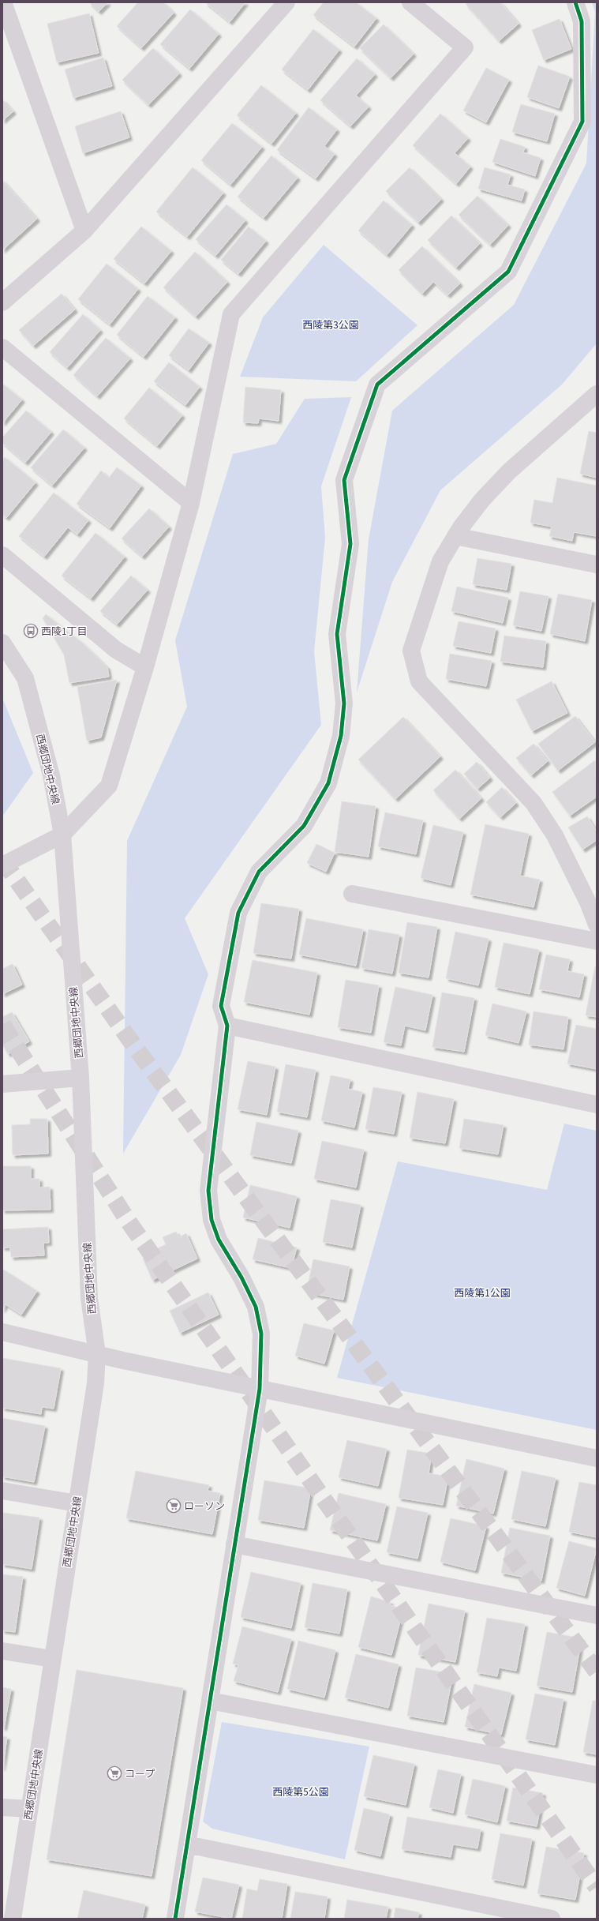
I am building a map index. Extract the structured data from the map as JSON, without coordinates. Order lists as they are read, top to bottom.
{
  "streets": {
    "street": ["西郷団地中央線"]
  },
  "parks": ["西陵第3公園", "西陵第1公園", "西陵第5公園"],
  "places": {
    "bus stop": ["西陵1丁目"],
    "supermarket": ["ローソン", "コープ"]
  }
}
